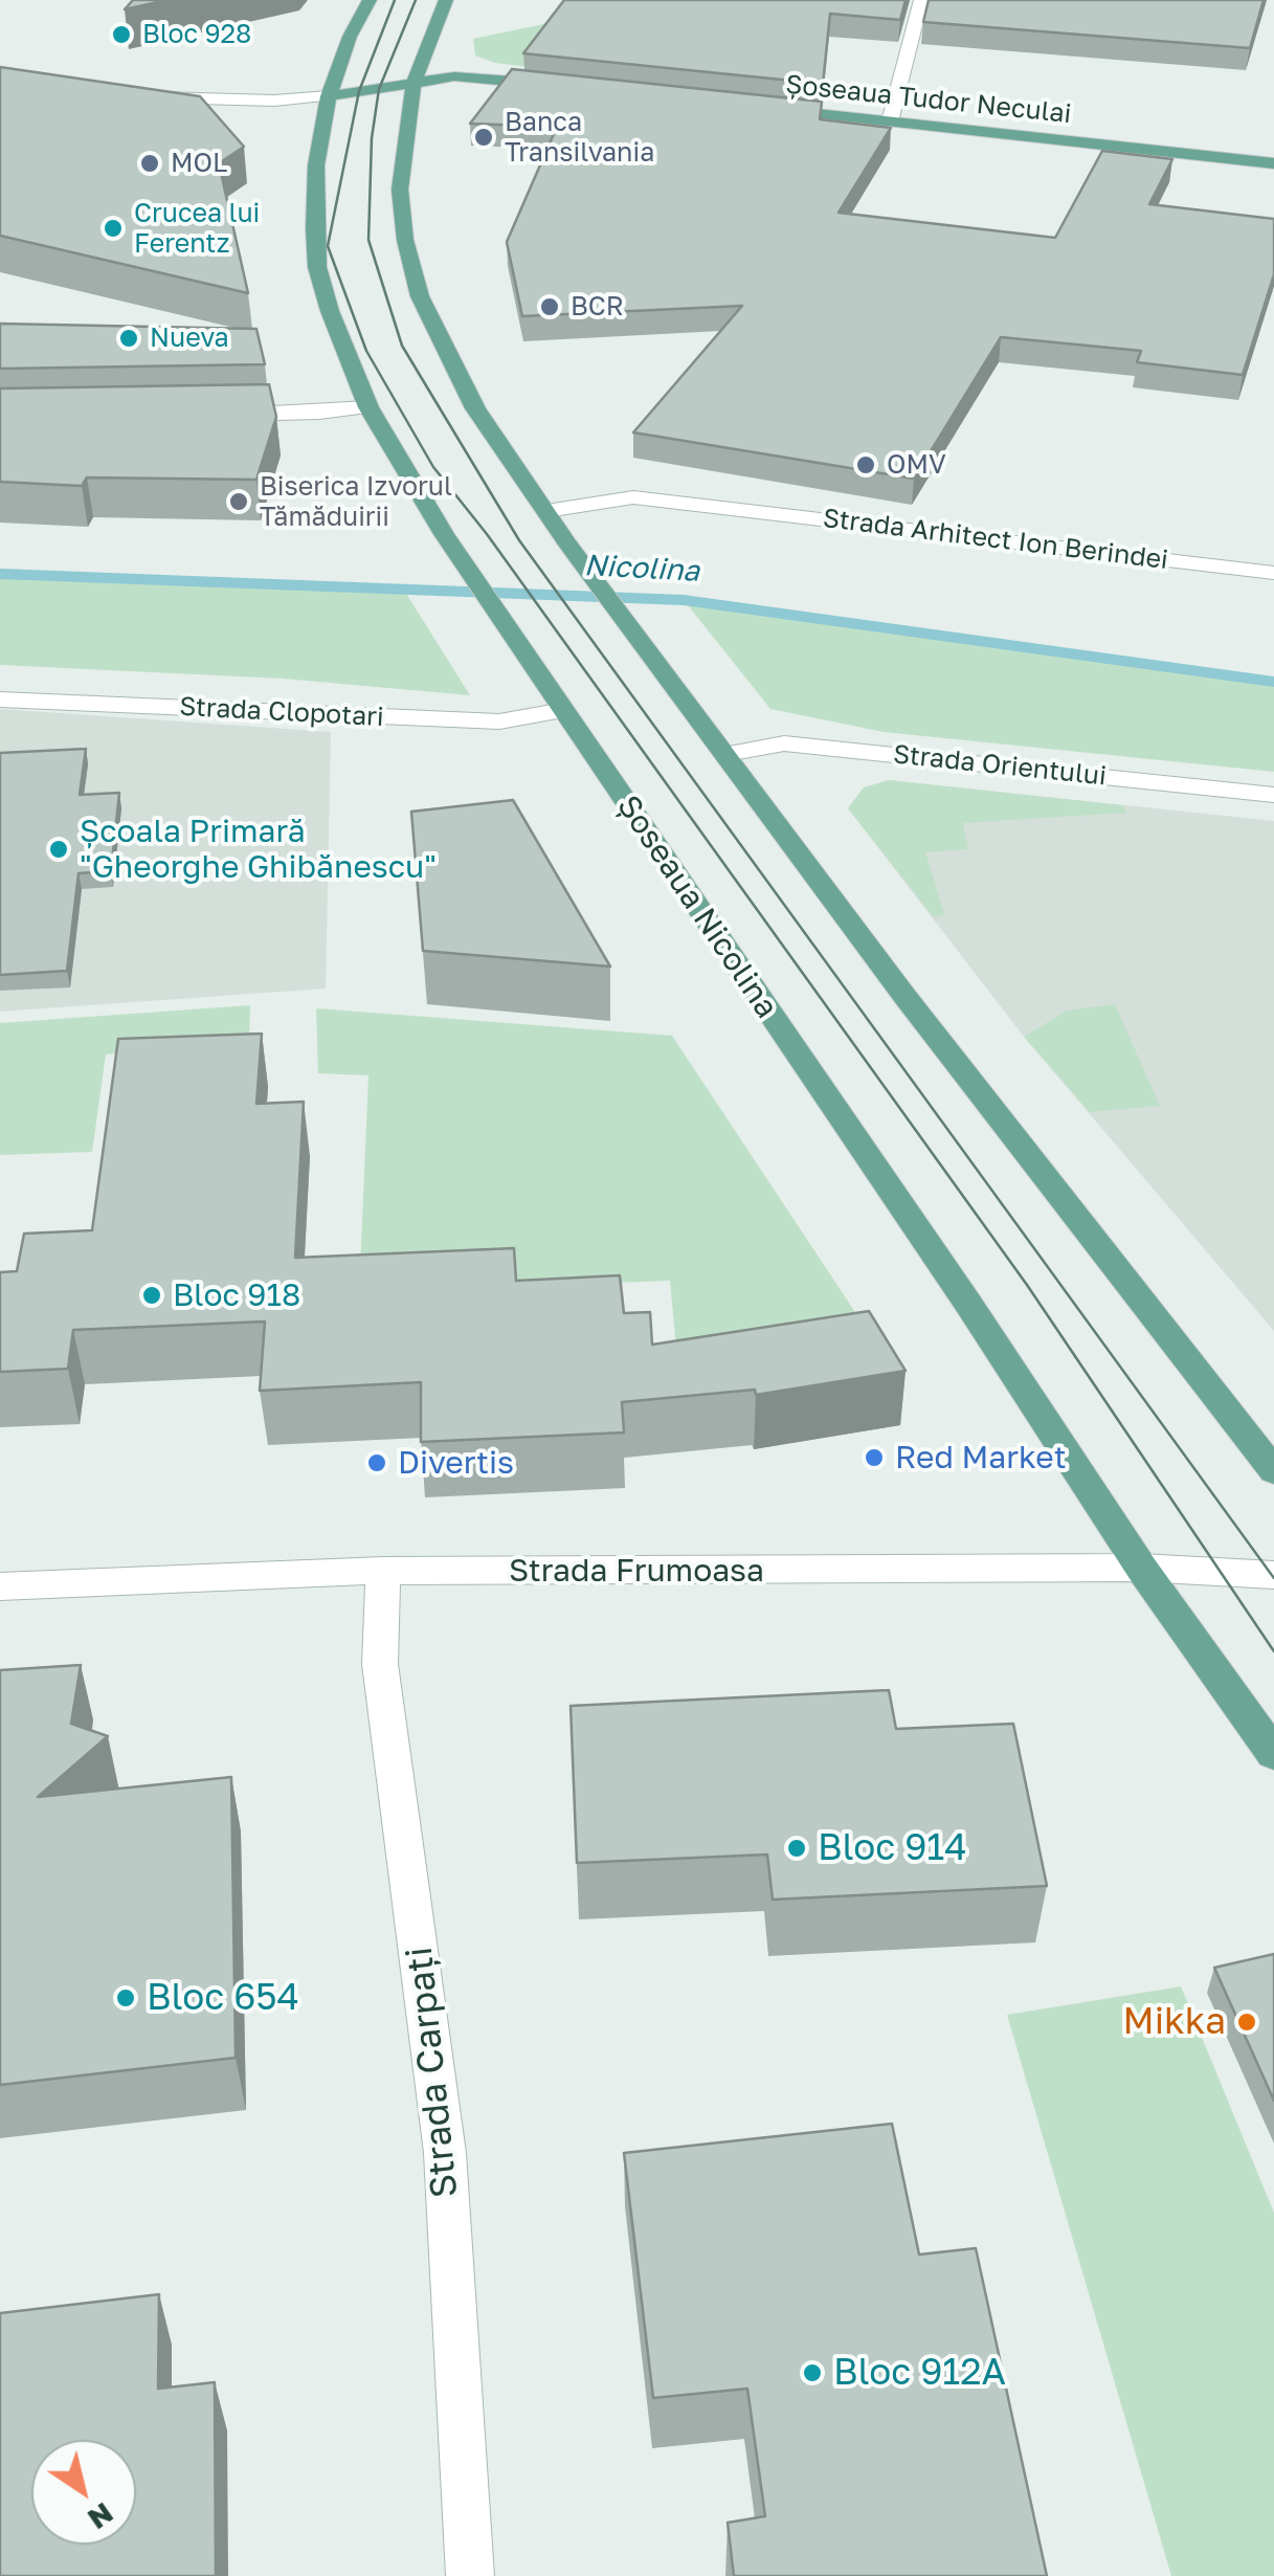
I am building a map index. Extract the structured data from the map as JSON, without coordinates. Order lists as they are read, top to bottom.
{
  "streets": {
    "main road": ["Șoseaua Tudor Neculai", "Șoseaua Nicolina"],
    "street": [
      "Strada Arhitect Ion Berindei",
      "Strada Clopotari",
      "Strada Orientului",
      "Strada Frumoasa",
      "Strada Carpați"
    ]
  },
  "crossings": [
    ["Strada Clopotari", "Șoseaua Nicolina"],
    ["Șoseaua Nicolina", "Strada Frumoasa"],
    ["Strada Frumoasa", "Strada Carpați"]
  ],
  "water": ["Nicolina"],
  "places": [
    "Bloc 928",
    "Banca Transilvania",
    "MOL",
    "Crucea lui Ferentz",
    "BCR",
    "Nueva",
    "OMV",
    "Biserica Izvorul Tămăduirii",
    "Școala Primară \"Gheorghe Ghibănescu\"",
    "Bloc 918",
    "Red Market",
    "Divertis",
    "Bloc 914",
    "Bloc 654",
    "Mikka",
    "Bloc 912A"
  ],
  "north": "bottom right"
}
